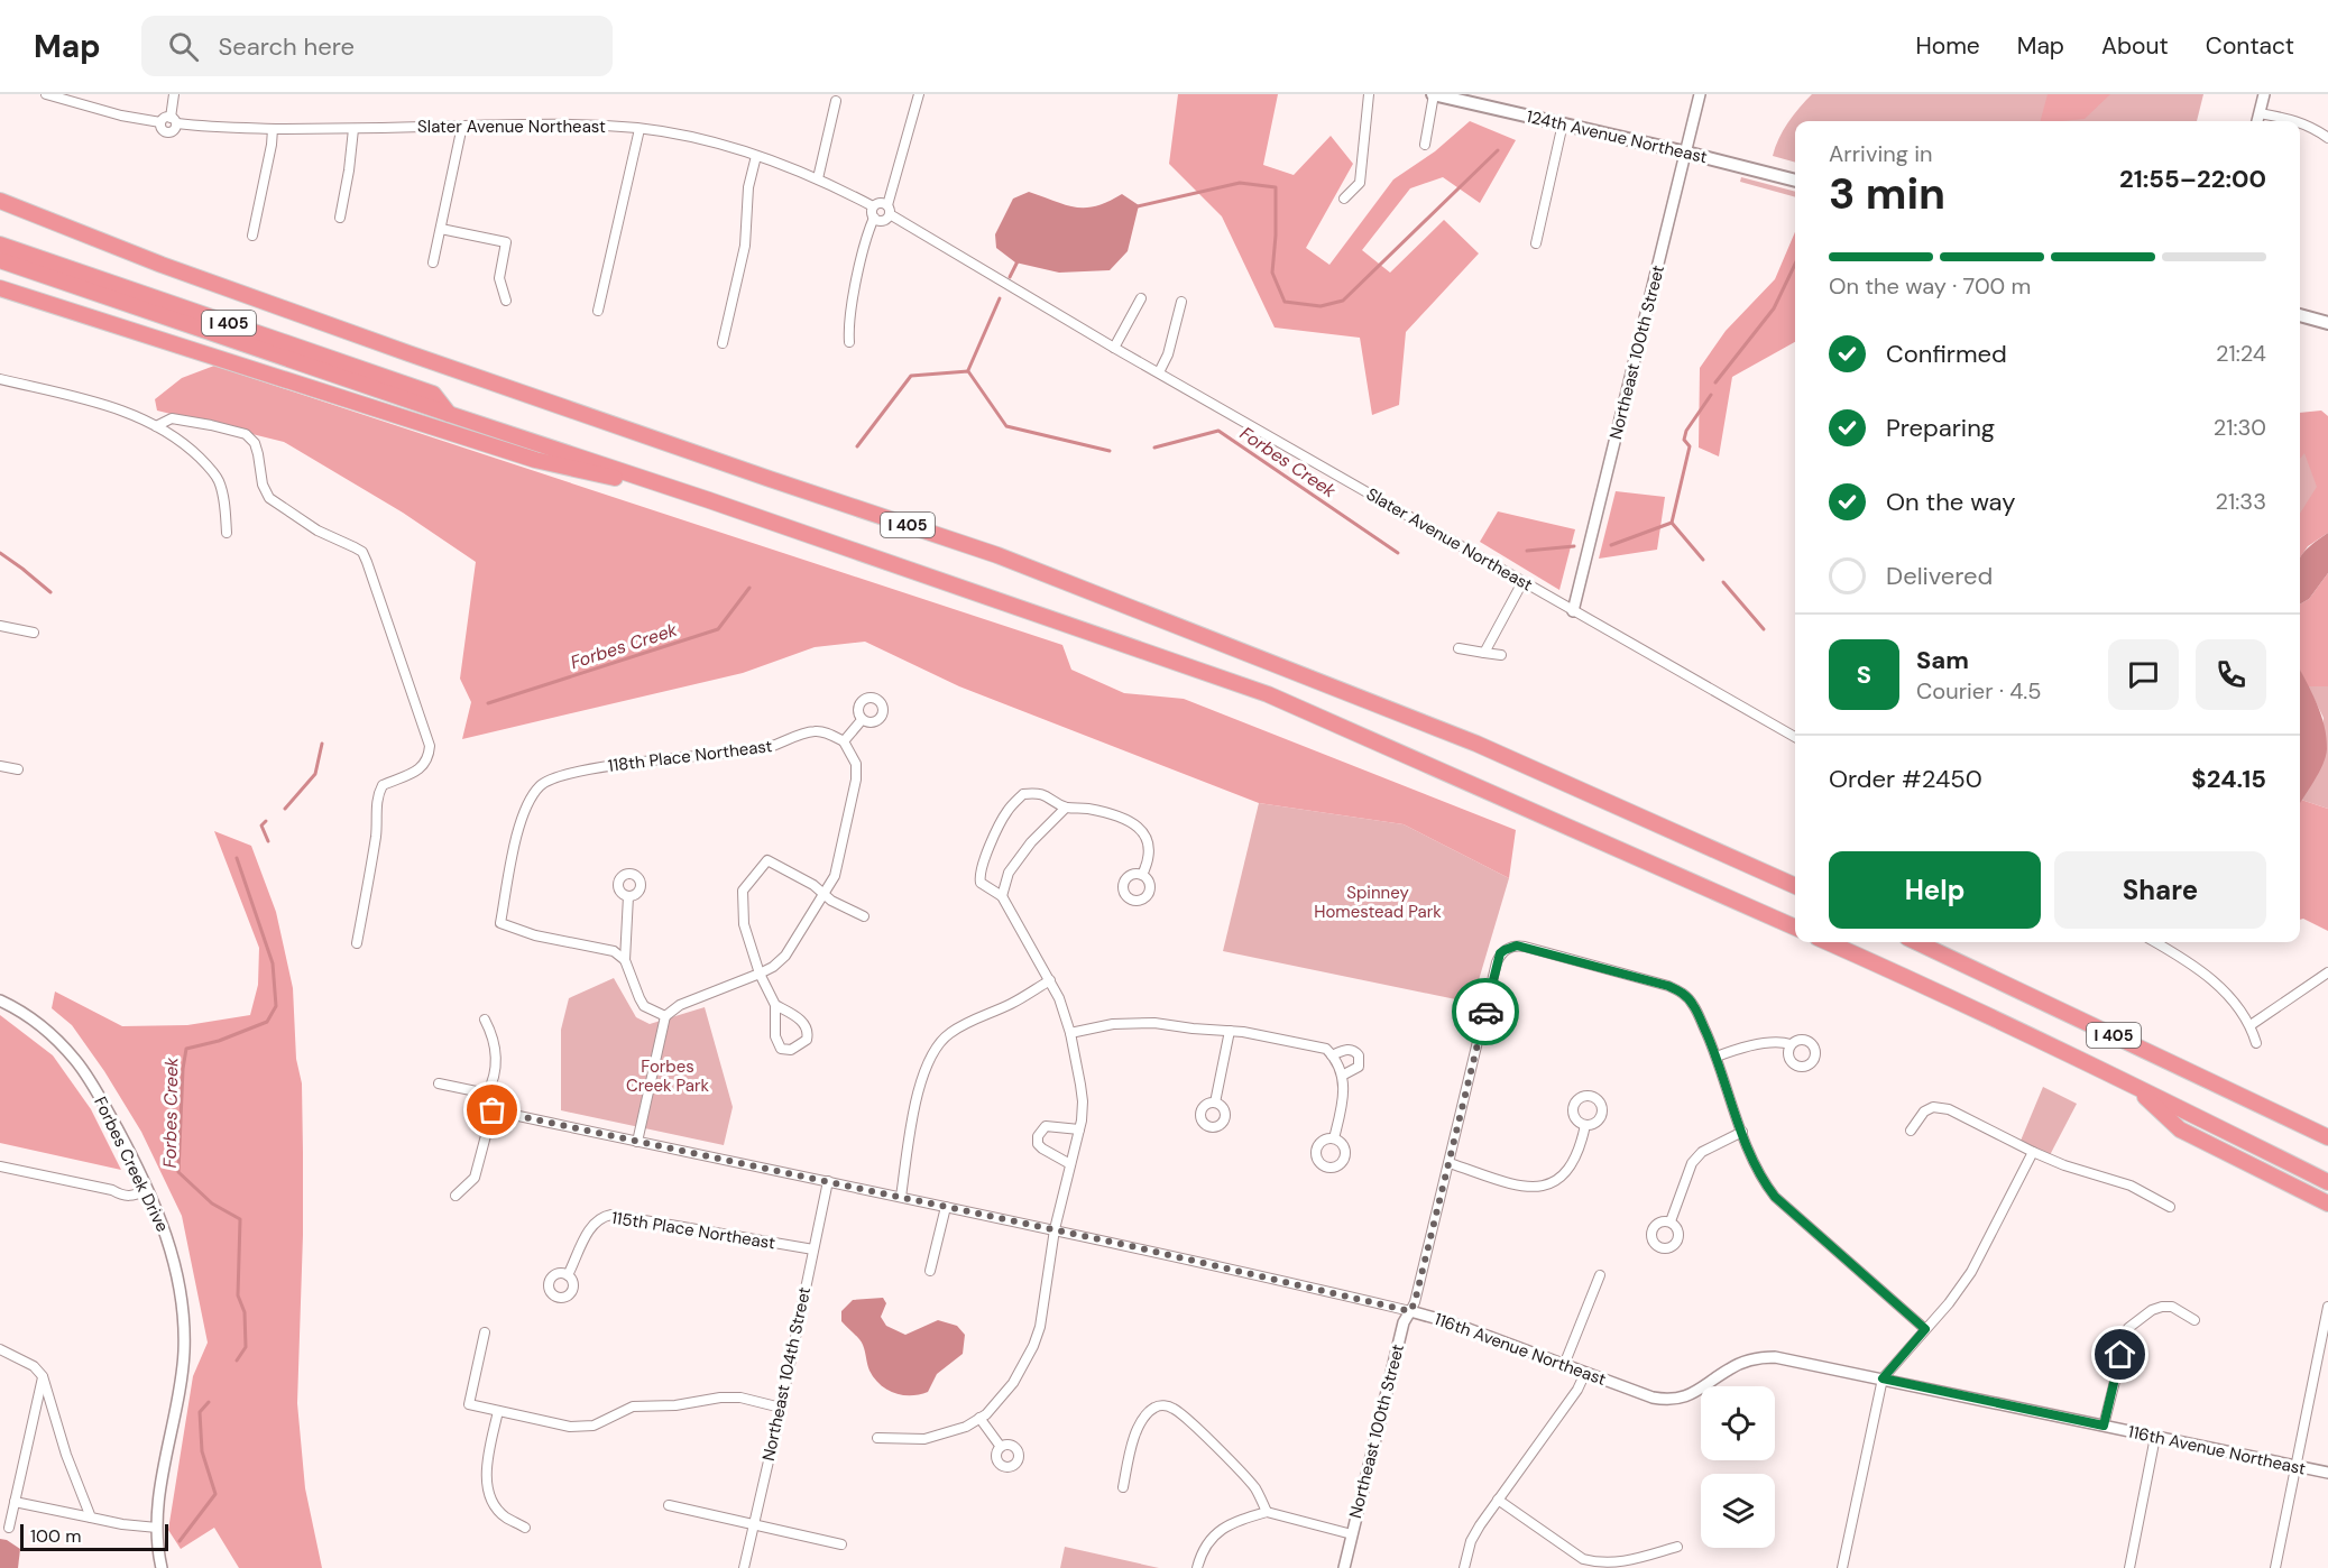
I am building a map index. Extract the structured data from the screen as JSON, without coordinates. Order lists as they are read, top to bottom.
{
  "streets": {
    "highway": ["I 405"],
    "main road": ["124th Avenue Northeast"],
    "street": [
      "Slater Avenue Northeast",
      "Northeast 100th Street",
      "118th Place Northeast",
      "Forbes Creek Drive",
      "115th Place Northeast",
      "116th Avenue Northeast",
      "Northeast 104th Street"
    ]
  },
  "crossings": [
    ["Slater Avenue Northeast", "Northeast 100th Street"],
    ["124th Avenue Northeast", "Northeast 100th Street"],
    ["Northeast 100th Street", "116th Avenue Northeast"],
    ["115th Place Northeast", "Northeast 104th Street"],
    ["116th Avenue Northeast", "Northeast 104th Street"]
  ],
  "water": ["Forbes Creek"],
  "parks": ["Spinney Homestead Park", "Forbes Creek Park"],
  "scale_bar": "100 m",
  "page": {
    "header": "Map",
    "search": "Search here",
    "nav": [
      "Home",
      "Map",
      "About",
      "Contact"
    ],
    "heading": ["3 min", "Arriving in", "21:55–22:00"],
    "panel": [
      "Sam",
      "Courier · 4.5",
      "Order #2450",
      "$24.15"
    ],
    "bar": "On the way · 700 m",
    "list": [
      ["Confirmed", "21:24"],
      ["Preparing", "21:30"],
      ["On the way", "21:33"],
      "Delivered"
    ],
    "round": "S",
    "buttons": ["Help", "Share"],
    "scale": "100 m"
  }
}
